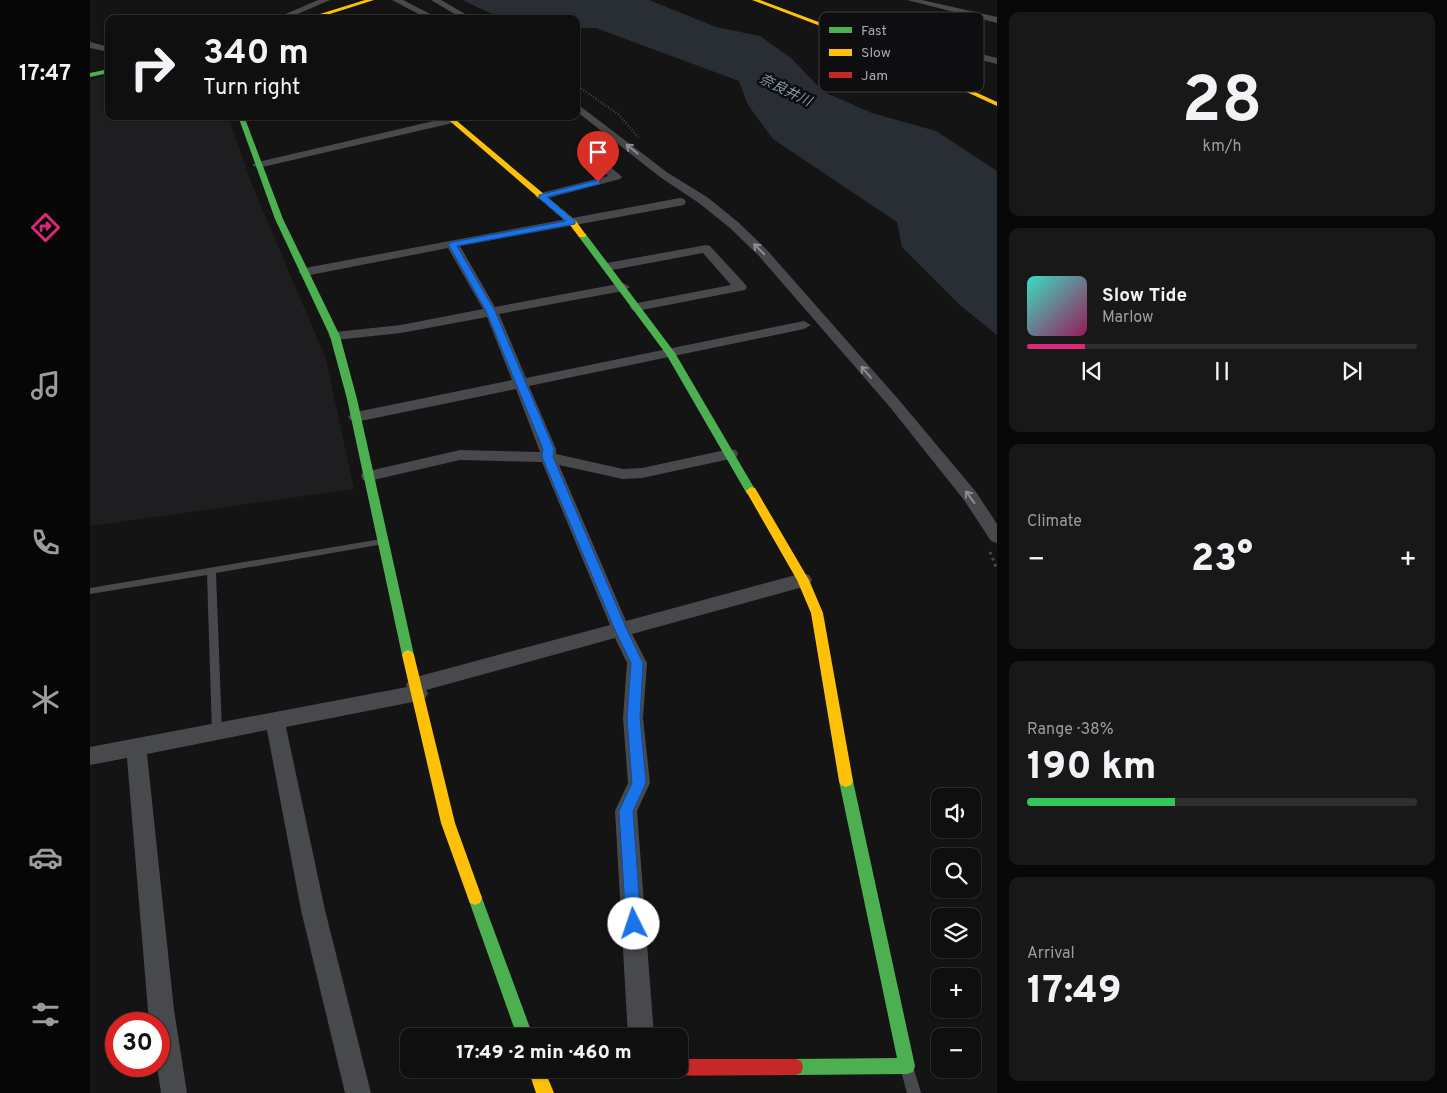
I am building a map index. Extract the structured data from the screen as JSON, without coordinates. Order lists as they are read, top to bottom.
{
  "water": ["奈良井川"],
  "legend": ["Fast", "Slow", "Jam"],
  "page": {
    "tabs": "17:47",
    "tile": [
      ["28", "km/h"],
      "Climate",
      ["Range · 38%", "190 km"],
      ["Arrival", "17:49"]
    ],
    "turn": ["340 m", "Turn right"],
    "song": ["Slow Tide", "Marlow"],
    "heat": ["−", "23°", "+"],
    "map_buttons": ["+", "−"],
    "limit": "30",
    "trip": "17:49 · 2 min · 460 m"
  }
}
